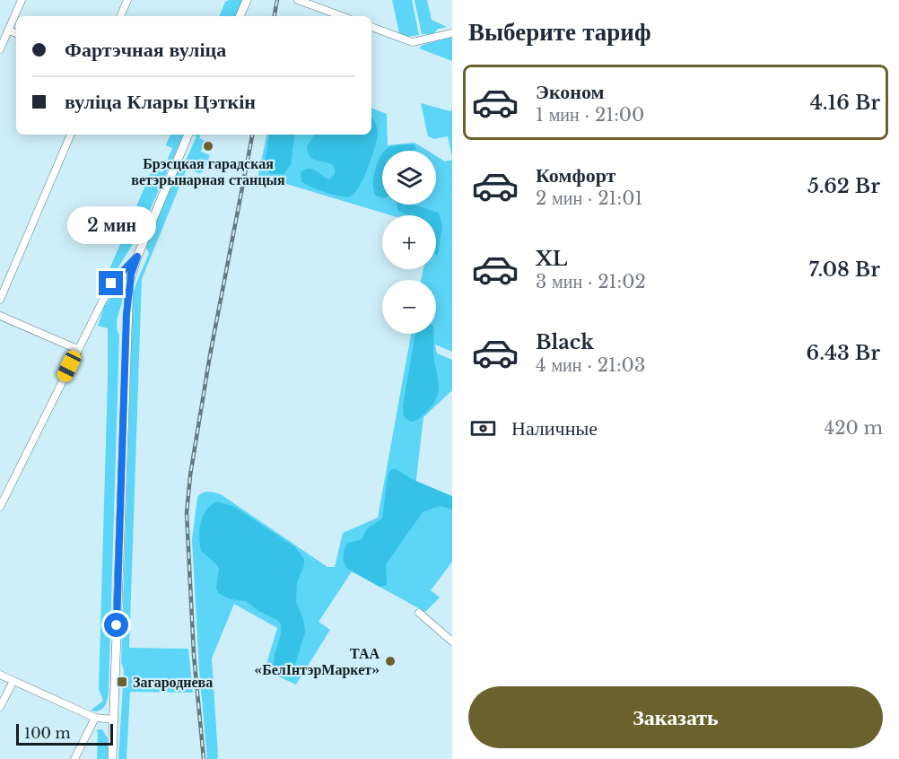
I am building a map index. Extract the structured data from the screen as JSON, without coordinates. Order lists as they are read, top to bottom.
{
  "places": {
    "other": ["Брэсцкая гарадская ветэрынарная станцыя", "ТАА «БелІнтэрМаркет»"],
    "transit": ["Загароднева"]
  },
  "scale_bar": "100 m",
  "page": {
    "heading": "Выберите тариф",
    "banner": ["Фартэчная вуліца", "вуліца Клары Цэткін"],
    "list": [
      {
        "name": "Эконом",
        "note": "1 мин · 21:00",
        "value": "4.16 Br"
      },
      {
        "name": "Комфорт",
        "note": "2 мин · 21:01",
        "value": "5.62 Br"
      },
      {
        "name": "XL",
        "note": "3 мин · 21:02",
        "value": "7.08 Br"
      },
      {
        "name": "Black",
        "note": "4 мин · 21:03",
        "value": "6.43 Br"
      }
    ],
    "map_buttons": ["+", "−"],
    "bubble": "2 мин",
    "pay": ["Наличные", "420 m"],
    "buttons": "Заказать",
    "scale": "100 m"
  }
}
